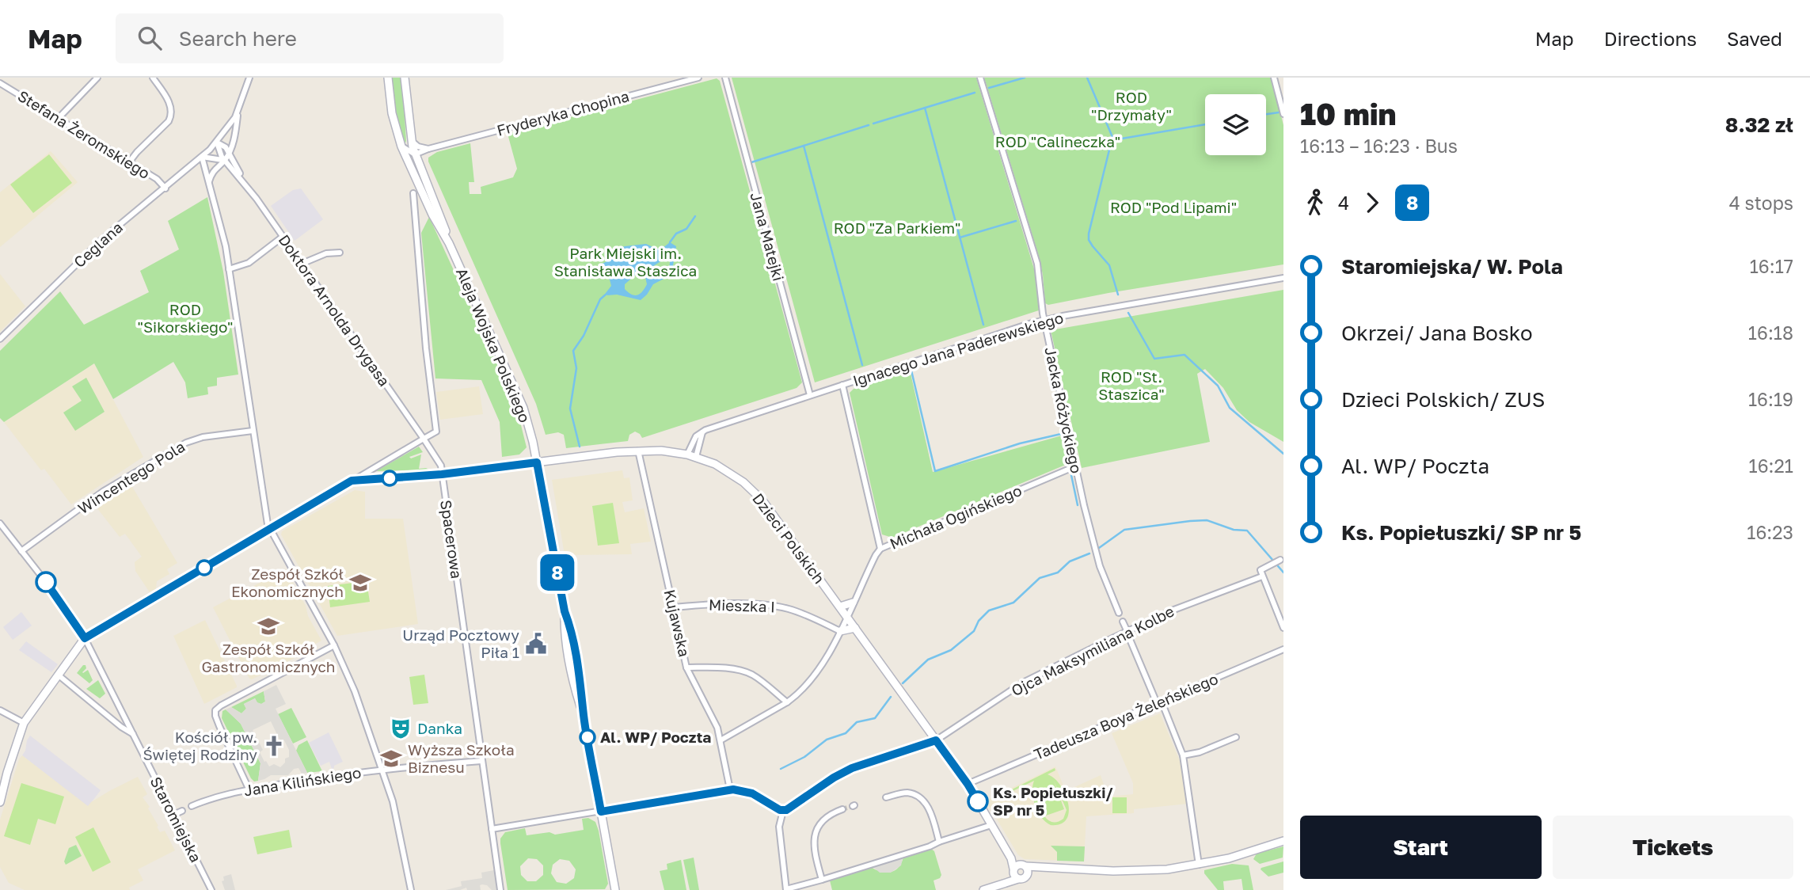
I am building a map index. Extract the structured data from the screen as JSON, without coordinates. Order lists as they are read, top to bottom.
{
  "streets": {
    "street": [
      "Fryderyka Chopina",
      "Stefana Żeromskiego",
      "Jana Matejki",
      "Ceglana",
      "Doktora Arnolda Drygasa",
      "Aleja Wojska Polskiego",
      "Ignacego Jana Paderewskiego",
      "Jacka Różyckiego",
      "Wincentego Pola",
      "Michała Ogińskiego",
      "Dzieci Polskich",
      "Spacerowa",
      "Mieszka I",
      "Kujawska",
      "Ojca Maksymiliana Kolbe",
      "Tadeusza Boya Żeleńskiego",
      "Jana Kilińskiego",
      "Staromiejska"
    ]
  },
  "crossings": [
    ["Fryderyka Chopina", "Aleja Wojska Polskiego"],
    ["Stefana Żeromskiego", "Ceglana"],
    ["Jana Matejki", "Ignacego Jana Paderewskiego"],
    ["Ceglana", "Doktora Arnolda Drygasa"],
    ["Doktora Arnolda Drygasa", "Spacerowa"],
    ["Aleja Wojska Polskiego", "Dzieci Polskich"],
    ["Ignacego Jana Paderewskiego", "Jacka Różyckiego"],
    ["Jacka Różyckiego", "Michała Ogińskiego"],
    ["Wincentego Pola", "Staromiejska"],
    ["Michała Ogińskiego", "Dzieci Polskich"],
    ["Michała Ogińskiego", "Mieszka I"],
    ["Michała Ogińskiego", "Kujawska"],
    ["Dzieci Polskich", "Spacerowa"],
    ["Dzieci Polskich", "Kujawska"],
    ["Dzieci Polskich", "Ojca Maksymiliana Kolbe"],
    ["Dzieci Polskich", "Tadeusza Boya Żeleńskiego"],
    ["Spacerowa", "Jana Kilińskiego"],
    ["Mieszka I", "Kujawska"]
  ],
  "parks": [
    "ROD \"Drzymały\"",
    "ROD \"Calineczka\"",
    "ROD \"Pod Lipami\"",
    "ROD \"Za Parkiem\"",
    "Park Miejski im. Stanisława Staszica",
    "ROD \"Sikorskiego\"",
    "ROD \"St. Staszica\""
  ],
  "places": {
    "school or university": ["Zespół Szkół Ekonomicznych", "Zespół Szkół Gastronomicznych", "Wyższa Szkoła Biznesu"],
    "public building": ["Urząd Pocztowy Piła 1"],
    "theatre": ["Danka"],
    "other": ["Al. WP/ Poczta", "Ks. Popiełuszki/ SP nr 5"],
    "church": ["Kościół pw. Świętej Rodziny"]
  },
  "lines": ["bus line 8"],
  "page": {
    "header": "Map",
    "search": "Search here",
    "nav": ["Map", "Directions", "Saved"],
    "on_map": "8",
    "heading": ["10 min", "16:13 – 16:23 · Bus", "8.32 zł"],
    "legs": ["4", "8", "4 stops"],
    "list": [
      {
        "name": "Staromiejska/ W. Pola",
        "value": "16:17"
      },
      {
        "name": "Okrzei/ Jana Bosko",
        "value": "16:18"
      },
      {
        "name": "Dzieci Polskich/ ZUS",
        "value": "16:19"
      },
      {
        "name": "Al. WP/ Poczta",
        "value": "16:21"
      },
      {
        "name": "Ks. Popiełuszki/ SP nr 5",
        "value": "16:23"
      }
    ],
    "buttons": ["Start", "Tickets"]
  }
}
